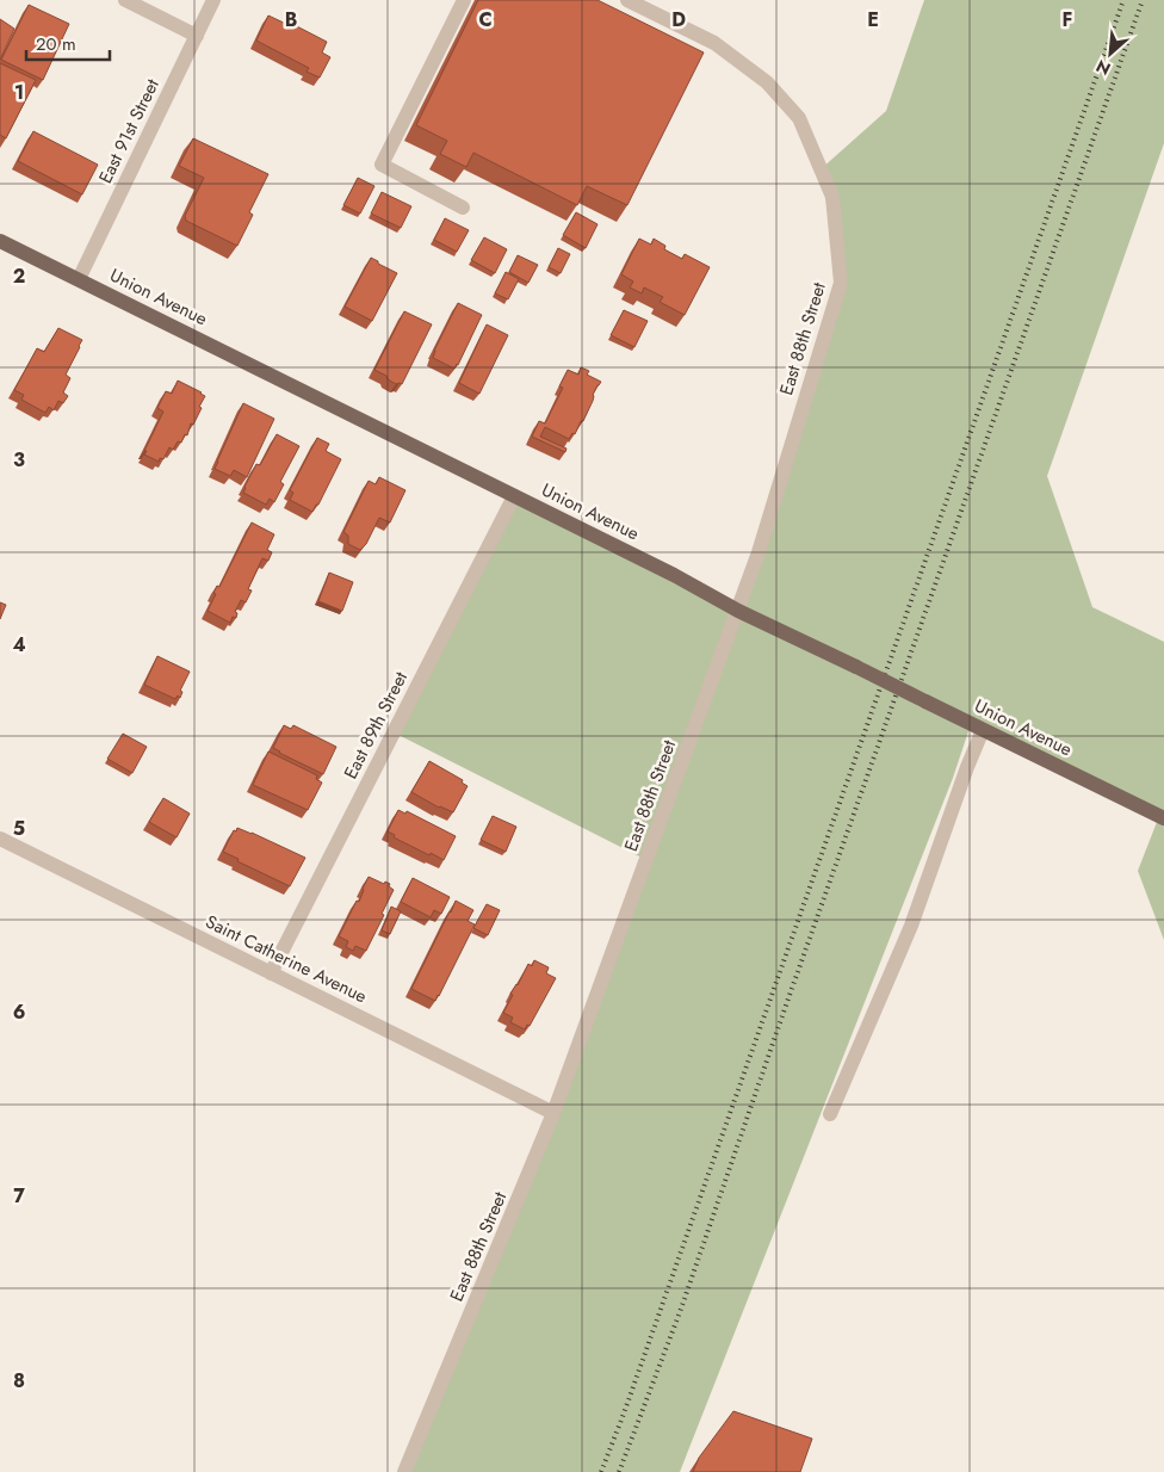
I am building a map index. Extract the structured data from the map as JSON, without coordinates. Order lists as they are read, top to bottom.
{
  "streets": {
    "main road": ["Union Avenue"],
    "street": [
      "East 91st Street",
      "East 88th Street",
      "East 89th Street",
      "Saint Catherine Avenue"
    ]
  },
  "crossings": [
    ["East 91st Street", "Union Avenue"],
    ["Union Avenue", "East 88th Street"],
    ["Union Avenue", "East 89th Street"],
    ["East 88th Street", "Saint Catherine Avenue"],
    ["East 89th Street", "Saint Catherine Avenue"]
  ],
  "scale_bar": "20 m",
  "north": "bottom left",
  "grid": {
    "columns": [
      "B",
      "C",
      "D",
      "E",
      "F"
    ],
    "rows": [
      "1",
      "2",
      "3",
      "4",
      "5",
      "6",
      "7",
      "8"
    ]
  }
}
